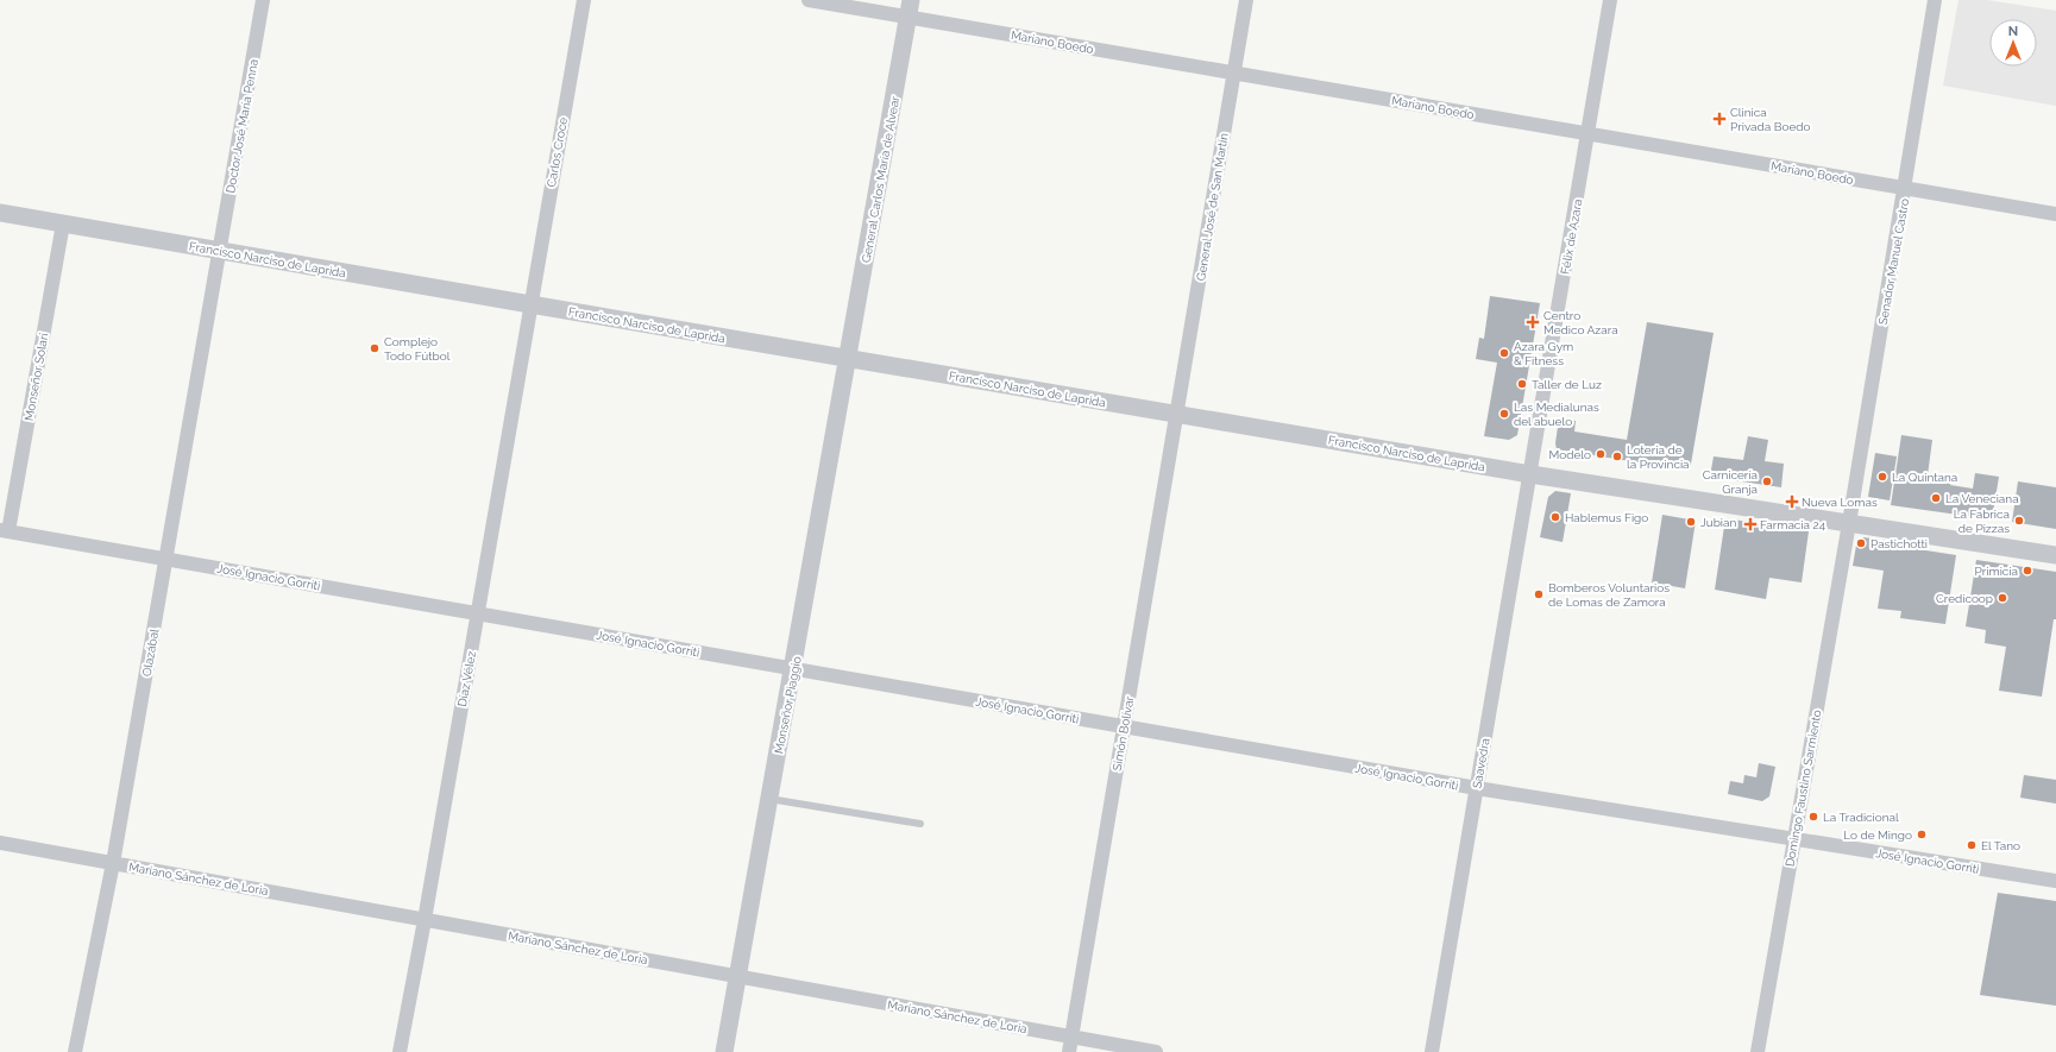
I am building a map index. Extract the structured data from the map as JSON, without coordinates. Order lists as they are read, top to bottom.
{
  "streets": {
    "street": [
      "Mariano Boedo",
      "Doctor José María Penna",
      "Carlos Croce",
      "General Carlos María de Alvear",
      "General José de San Martín",
      "Félix de Azara",
      "Francisco Narciso de Laprida",
      "Senador Manuel Castro",
      "Monseñor Solari",
      "José Ignacio Gorriti",
      "Olazábal",
      "Díaz Vélez",
      "Monseñor Piaggio",
      "Simón Bolívar",
      "Saavedra",
      "Domingo Faustino Sarmiento",
      "Mariano Sánchez de Loria"
    ]
  },
  "crossings": [
    ["Mariano Boedo", "General Carlos María de Alvear"],
    ["Mariano Boedo", "General José de San Martín"],
    ["Mariano Boedo", "Félix de Azara"],
    ["Mariano Boedo", "Senador Manuel Castro"],
    ["Doctor José María Penna", "Francisco Narciso de Laprida"],
    ["Doctor José María Penna", "Olazábal"],
    ["Carlos Croce", "Francisco Narciso de Laprida"],
    ["Carlos Croce", "Díaz Vélez"],
    ["General Carlos María de Alvear", "Francisco Narciso de Laprida"],
    ["General Carlos María de Alvear", "Monseñor Piaggio"],
    ["General José de San Martín", "Francisco Narciso de Laprida"],
    ["General José de San Martín", "Simón Bolívar"],
    ["Félix de Azara", "Francisco Narciso de Laprida"],
    ["Félix de Azara", "Saavedra"],
    ["Francisco Narciso de Laprida", "Senador Manuel Castro"],
    ["Francisco Narciso de Laprida", "Monseñor Solari"],
    ["Francisco Narciso de Laprida", "Olazábal"],
    ["Francisco Narciso de Laprida", "Díaz Vélez"],
    ["Francisco Narciso de Laprida", "Monseñor Piaggio"],
    ["Francisco Narciso de Laprida", "Simón Bolívar"],
    ["Francisco Narciso de Laprida", "Saavedra"],
    ["Francisco Narciso de Laprida", "Domingo Faustino Sarmiento"],
    ["Senador Manuel Castro", "Domingo Faustino Sarmiento"],
    ["Monseñor Solari", "José Ignacio Gorriti"],
    ["José Ignacio Gorriti", "Olazábal"],
    ["José Ignacio Gorriti", "Díaz Vélez"],
    ["José Ignacio Gorriti", "Monseñor Piaggio"],
    ["José Ignacio Gorriti", "Simón Bolívar"],
    ["José Ignacio Gorriti", "Saavedra"],
    ["José Ignacio Gorriti", "Domingo Faustino Sarmiento"],
    ["Olazábal", "Mariano Sánchez de Loria"],
    ["Díaz Vélez", "Mariano Sánchez de Loria"],
    ["Monseñor Piaggio", "Mariano Sánchez de Loria"],
    ["Simón Bolívar", "Mariano Sánchez de Loria"]
  ],
  "places": {
    "health": [
      "Clinica Privada Boedo",
      "Centro Medico Azara",
      "Nueva Lomas",
      "Farmacia 24"
    ],
    "other": [
      "Complejo Todo Fútbol",
      "Azara Gym & Fitness",
      "Taller de Luz",
      "Las Medialunas del abuelo",
      "Modelo",
      "Loteria de la Provincia",
      "La Quintana",
      "Carnicería Granja",
      "La Veneciana",
      "Hablemus Figo",
      "La Fabrica de Pizzas",
      "Jubian",
      "Pastichotti",
      "Primicia",
      "Bomberos Voluntarios de Lomas de Zamora",
      "Credicoop",
      "La Tradicional",
      "Lo de Mingo",
      "El Tano"
    ]
  },
  "north": "top"
}
